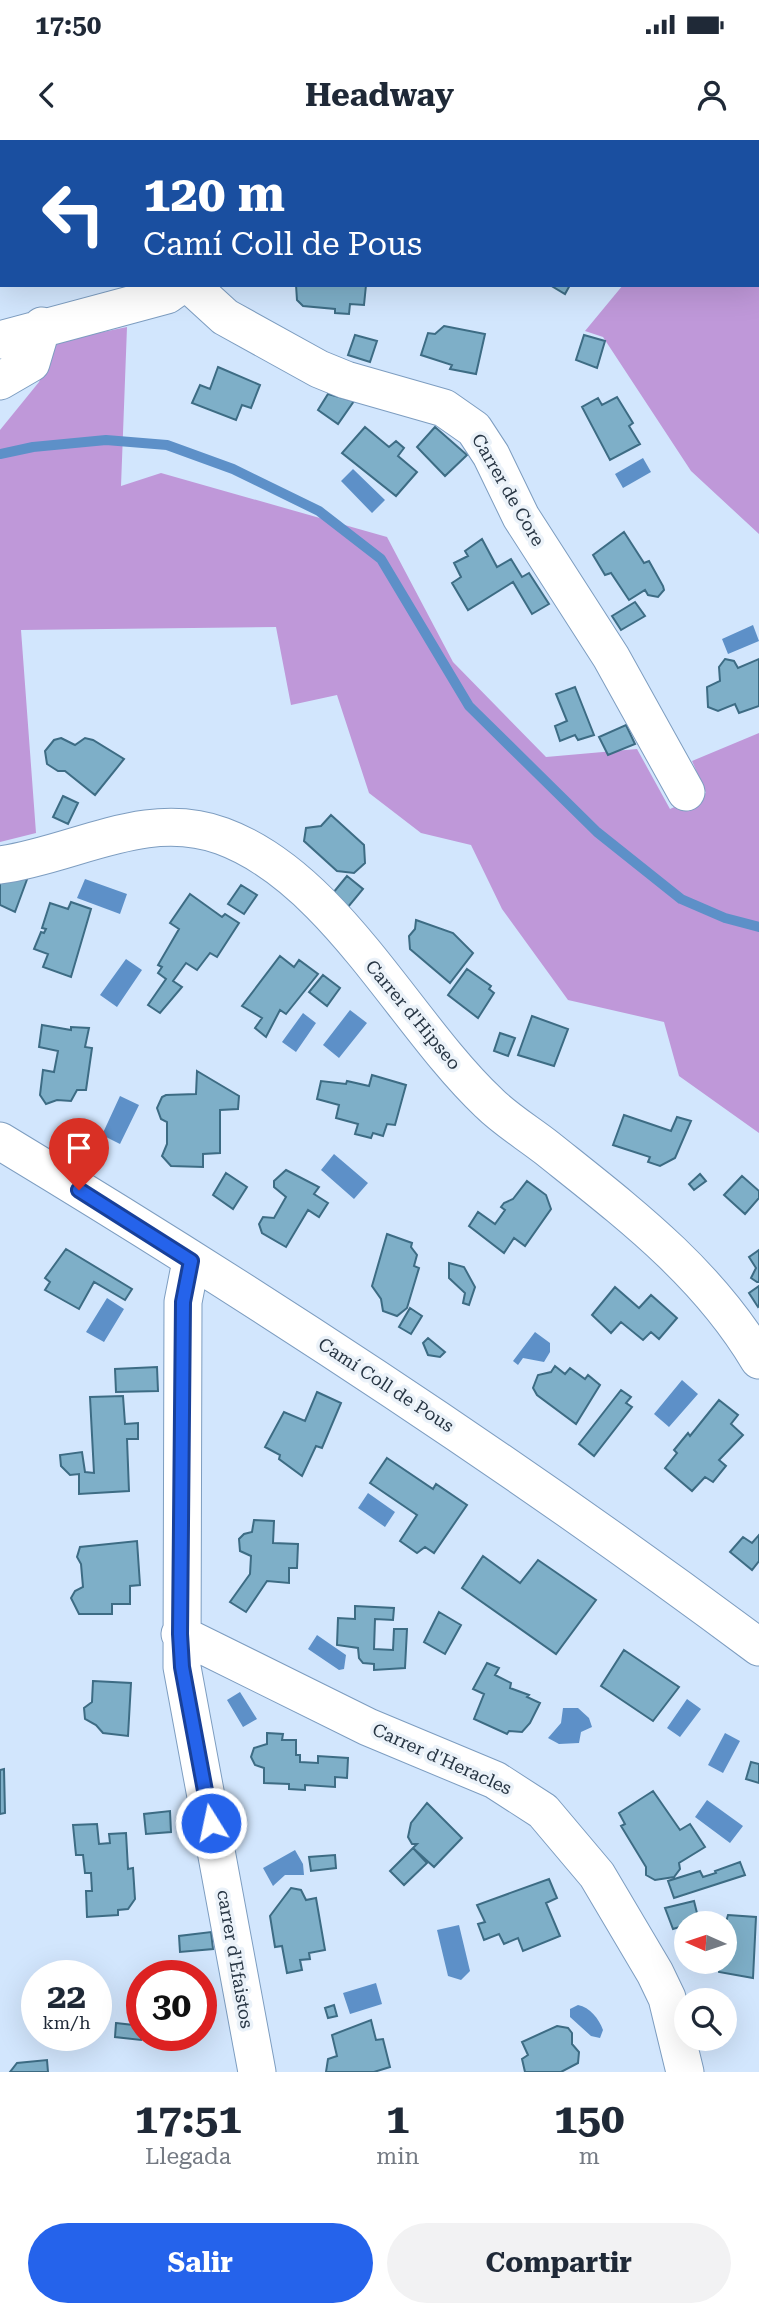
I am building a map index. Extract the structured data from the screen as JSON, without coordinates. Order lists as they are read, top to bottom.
{
  "streets": {
    "street": [
      "Carrer de Core",
      "Carrer d'Hipseo",
      "Camí Coll de Pous",
      "Carrer d'Heracles",
      "carrer d'Efaistos"
    ]
  },
  "crossings": [
    ["Camí Coll de Pous", "carrer d'Efaistos"],
    ["Carrer d'Heracles", "carrer d'Efaistos"]
  ],
  "north": "left",
  "page": {
    "status": "17:50",
    "header": "Headway",
    "turn": ["120 m", "Camí Coll de Pous"],
    "speed": "22 km/h",
    "limit": "30",
    "eta": [
      "17:51",
      "Llegada",
      "1",
      "min",
      "150",
      "m"
    ],
    "buttons": ["Salir", "Compartir"]
  }
}
